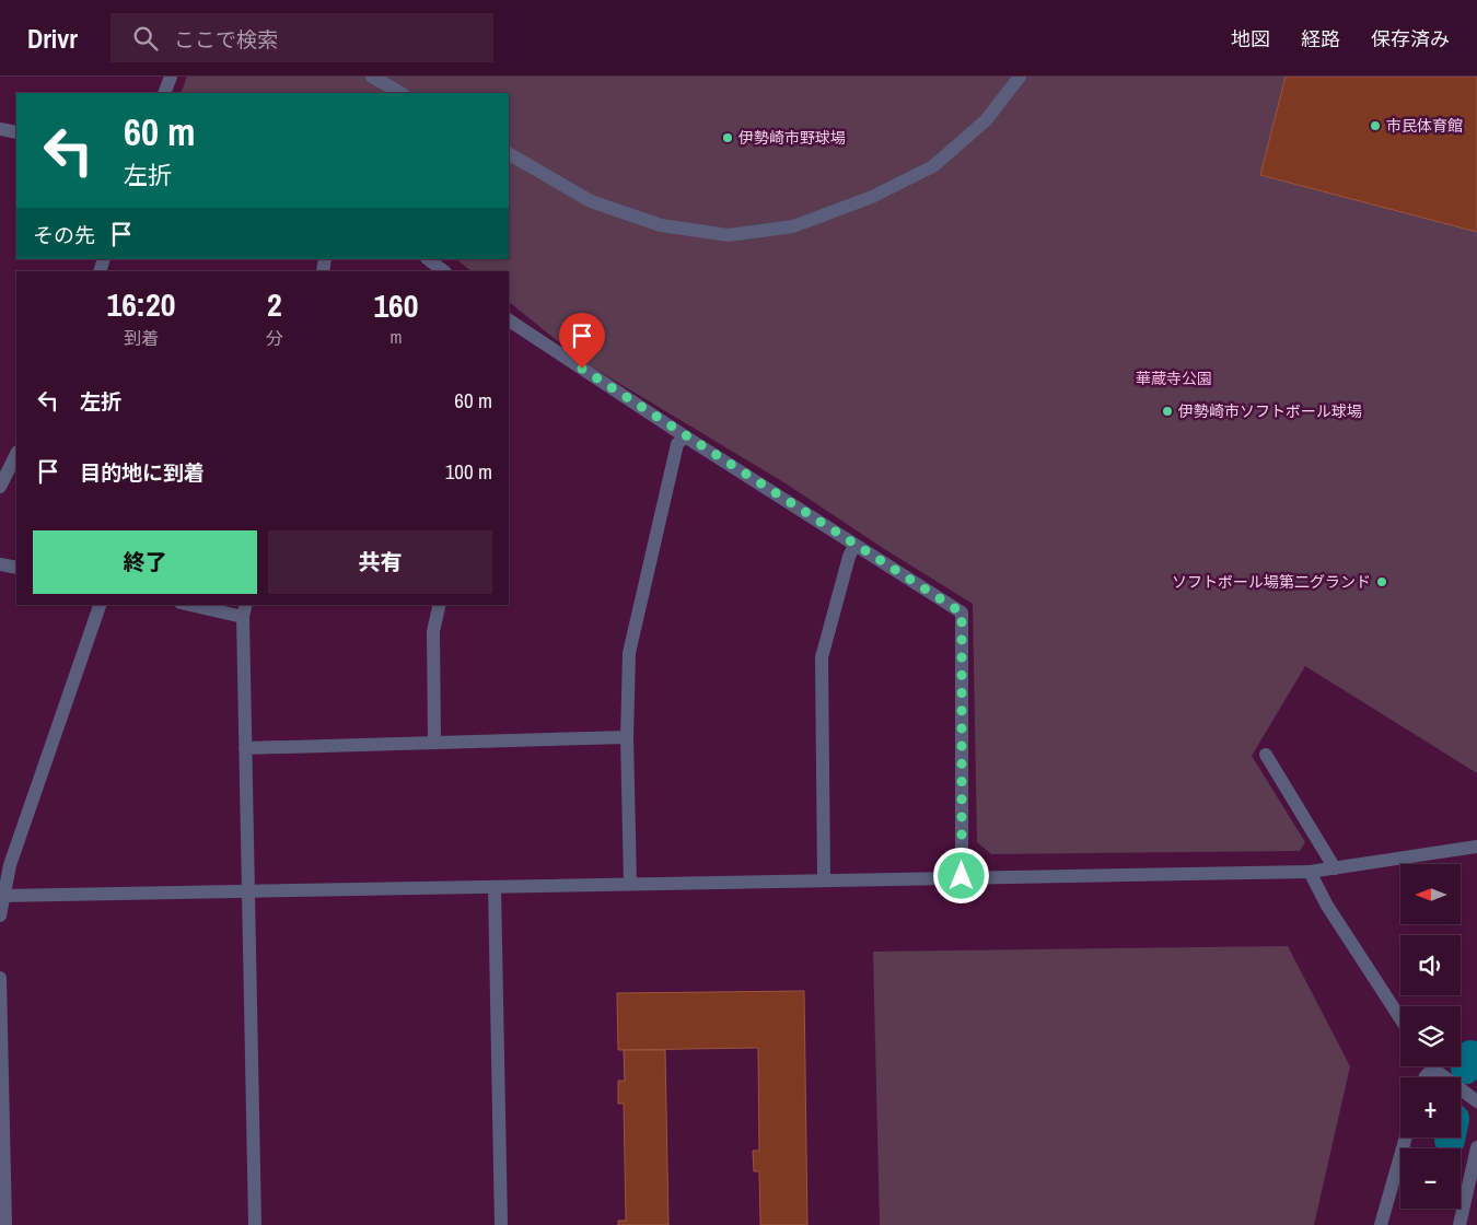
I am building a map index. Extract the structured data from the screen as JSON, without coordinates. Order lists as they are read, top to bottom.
{
  "parks": ["華蔵寺公園"],
  "places": [
    "市民体育館",
    "伊勢崎市野球場",
    "伊勢崎市ソフトボール球場",
    "ソフトボール場第二グランド"
  ],
  "north": "left",
  "page": {
    "header": "Drivr",
    "search": "ここで検索",
    "nav": ["地図", "経路", "保存済み"],
    "turn": ["60 m", "左折"],
    "then": "その先",
    "eta": [
      "16:20",
      "到着",
      "2",
      "分",
      "160",
      "m"
    ],
    "list": [
      {
        "name": "左折",
        "value": "60 m"
      },
      {
        "name": "目的地に到着",
        "value": "100 m"
      }
    ],
    "buttons": ["終了", "共有"],
    "map_buttons": ["+", "−"]
  }
}
